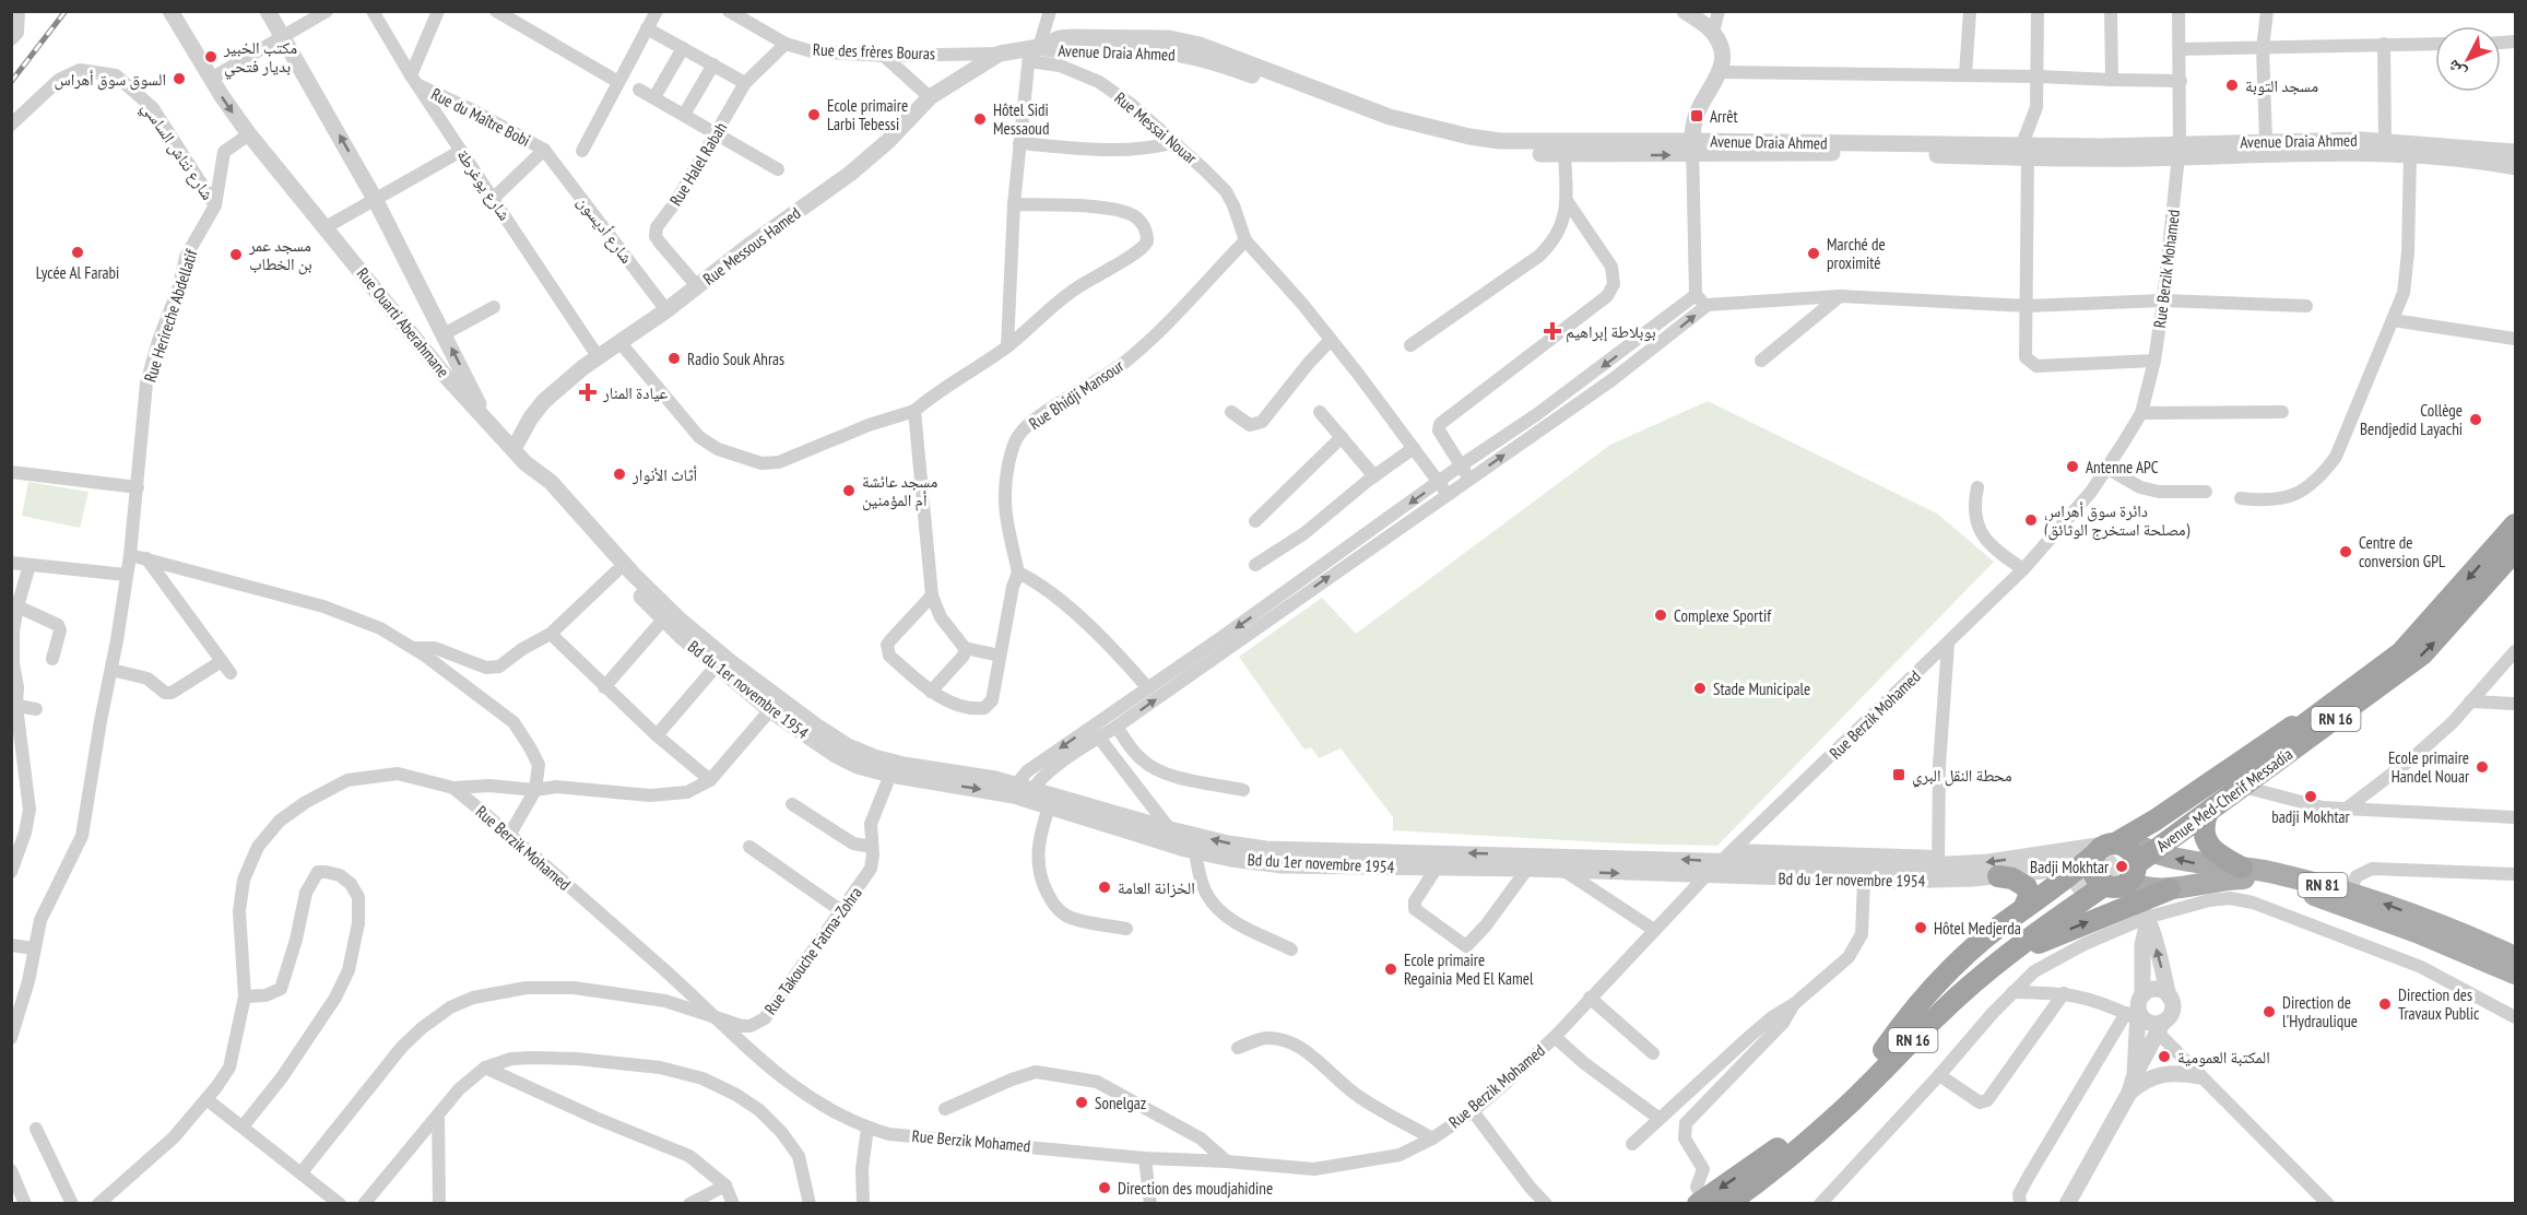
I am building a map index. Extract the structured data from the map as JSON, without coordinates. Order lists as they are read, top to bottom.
{
  "streets": {
    "highway": ["RN 16", "Avenue Med-Cherif Messadia"],
    "main road": ["RN 81"],
    "street": [
      "Rue des frères Bouras",
      "Avenue Draia Ahmed",
      "Rue du Maître Bobi",
      "Rue Messai Nouar",
      "شارع نتاش الساسي",
      "Rue Halel Rabah",
      "شارع يوغرطة",
      "شارع أديسون",
      "Rue Messous Hamed",
      "Rue Berzik Mohamed",
      "Rue Herireche Abdellatif",
      "Rue Ouarti Aberahmane",
      "Rue Bhidji Mansour",
      "Bd du 1er novembre 1954",
      "Rue Takouche Fatma-Zohra"
    ]
  },
  "crossings": [
    ["Rue des frères Bouras", "Avenue Draia Ahmed"],
    ["Rue des frères Bouras", "Rue Messai Nouar"],
    ["Rue des frères Bouras", "Rue Halel Rabah"],
    ["Rue des frères Bouras", "Rue Messous Hamed"],
    ["Avenue Draia Ahmed", "Rue Messai Nouar"],
    ["Avenue Draia Ahmed", "Rue Berzik Mohamed"],
    ["Rue du Maître Bobi", "شارع يوغرطة"],
    ["Rue du Maître Bobi", "شارع أديسون"],
    ["Rue Messai Nouar", "Rue Bhidji Mansour"],
    ["شارع نتاش الساسي", "Rue Herireche Abdellatif"],
    ["Rue Halel Rabah", "Rue Messous Hamed"],
    ["شارع يوغرطة", "Rue Messous Hamed"],
    ["شارع أديسون", "Rue Messous Hamed"],
    ["Rue Berzik Mohamed", "Bd du 1er novembre 1954"],
    ["Rue Berzik Mohamed", "Rue Takouche Fatma-Zohra"],
    ["Rue Herireche Abdellatif", "Rue Ouarti Aberahmane"],
    ["Bd du 1er novembre 1954", "Rue Takouche Fatma-Zohra"],
    ["RN 16", "Avenue Med-Cherif Messadia"],
    ["RN 16", "RN 81"],
    ["Avenue Med-Cherif Messadia", "RN 81"]
  ],
  "places": {
    "other": [
      "مكتب الخبير بديار فتحي",
      "السوق سوق أهراس",
      "مسجد التوبة",
      "Ecole primaire Larbi Tebessi",
      "Hôtel Sidi Messaoud",
      "Lycée Al Farabi",
      "Marché de proximité",
      "مسجد عمر بن الخطاب",
      "Radio Souk Ahras",
      "Collège Bendjedid Layachi",
      "Antenne APC",
      "أثاث الأنوار",
      "مسجد عائشة أم المؤمنين",
      "دائرة سوق أهراس (مصلحة استخرج الوثائق)",
      "Centre de conversion GPL",
      "Complexe Sportif",
      "Stade Municipale",
      "Ecole primaire Handel Nouar",
      "badji Mokhtar",
      "Badji Mokhtar",
      "الخزانة العامة",
      "Hôtel Medjerda",
      "Ecole primaire Regainia Med El Kamel",
      "Direction des Travaux Public",
      "Direction de l'Hydraulique",
      "المكتبة العمومية",
      "Sonelgaz",
      "Direction des moudjahidine"
    ],
    "transit": ["Arrêt", "محطة النقل البري"],
    "health": ["بوبلاطة إبراهيم", "عيادة المنار"]
  },
  "north": "bottom left"
}
